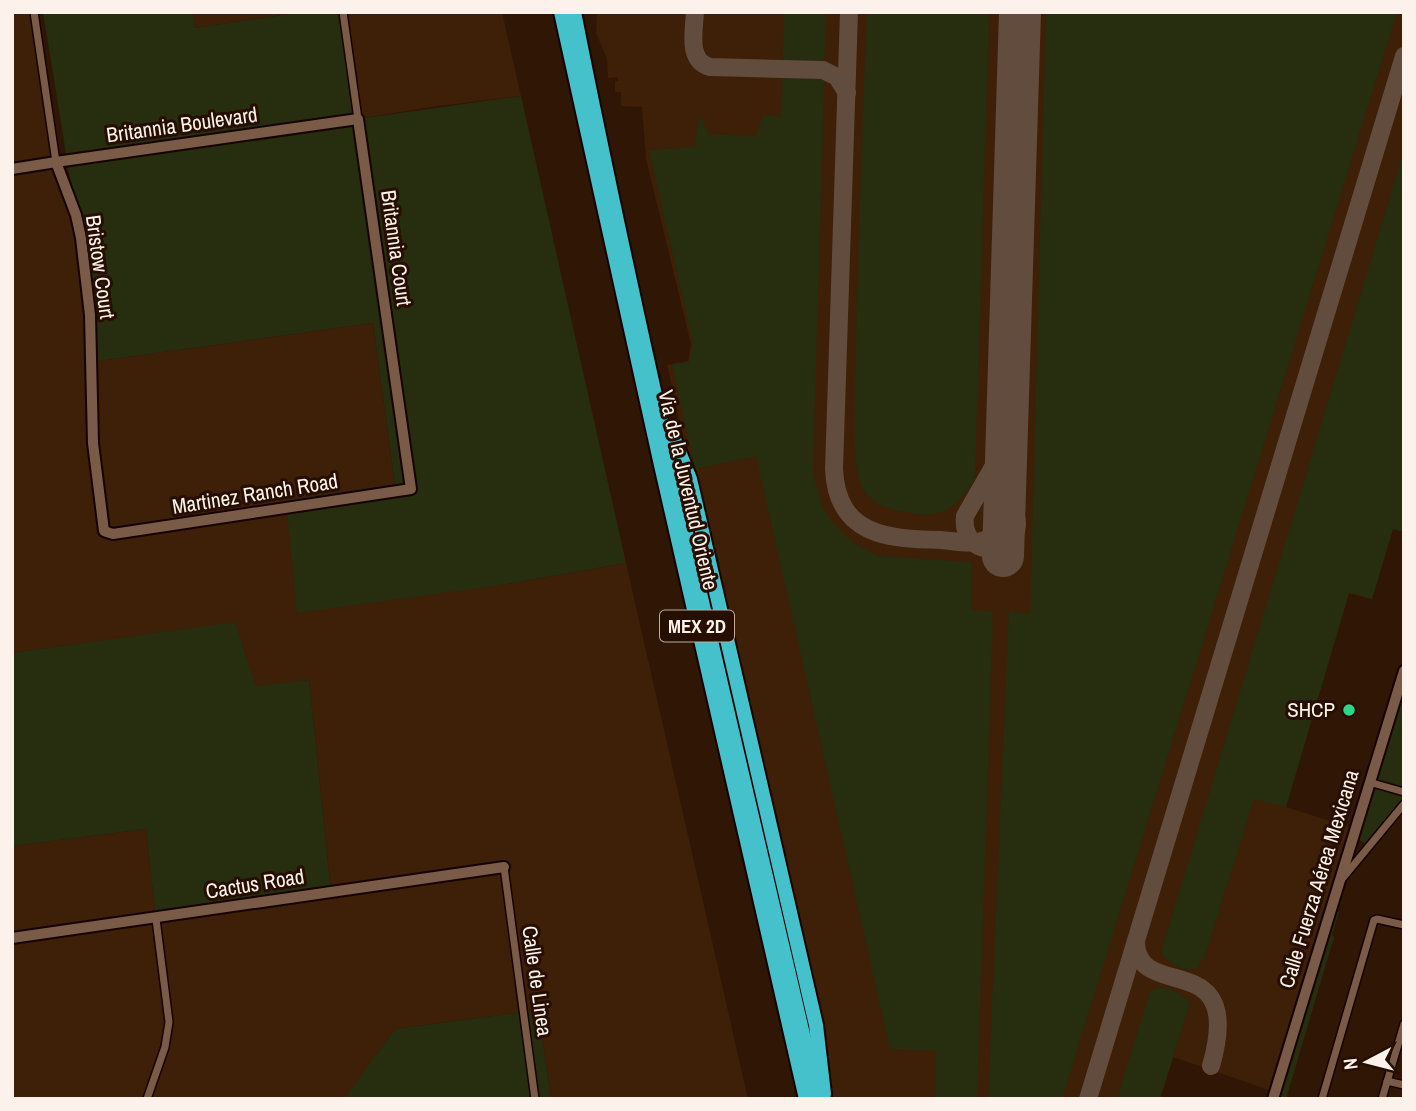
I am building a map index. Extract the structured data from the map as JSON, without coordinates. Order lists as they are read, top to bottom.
{
  "streets": {
    "highway": ["Via de la Juventud Oriente", "MEX 2D"],
    "street": [
      "Britannia Boulevard",
      "Britannia Court",
      "Bristow Court",
      "Martinez Ranch Road",
      "Calle Fuerza Aérea Mexicana",
      "Cactus Road",
      "Calle de Linea"
    ]
  },
  "crossings": [
    ["Britannia Boulevard", "Britannia Court"],
    ["Britannia Boulevard", "Bristow Court"],
    ["Britannia Court", "Martinez Ranch Road"],
    ["Bristow Court", "Martinez Ranch Road"],
    ["Cactus Road", "Calle de Linea"]
  ],
  "places": ["SHCP"],
  "north": "left"
}
